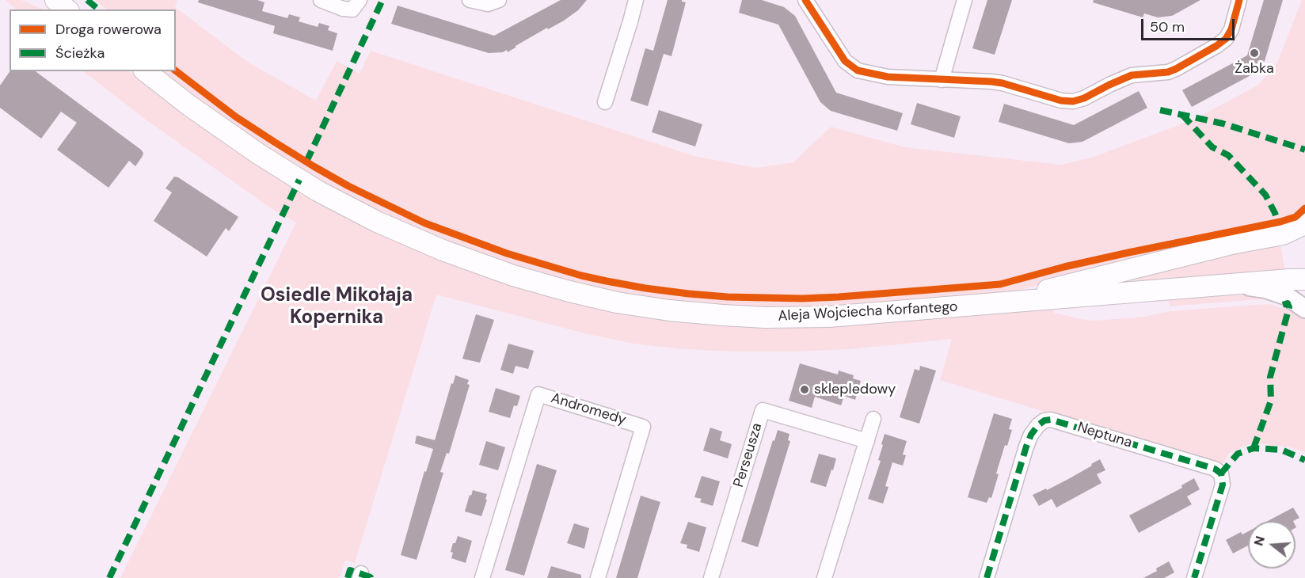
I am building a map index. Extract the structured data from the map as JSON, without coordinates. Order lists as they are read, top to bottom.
{
  "streets": {
    "main road": ["Aleja Wojciecha Korfantego"],
    "street": ["Andromedy", "Neptuna", "Perseusza"]
  },
  "districts": ["Osiedle Mikołaja Kopernika"],
  "places": ["Żabka", "sklepledowy"],
  "legend": ["Droga rowerowa", "Ścieżka"],
  "scale_bar": "50 m",
  "north": "left"
}
